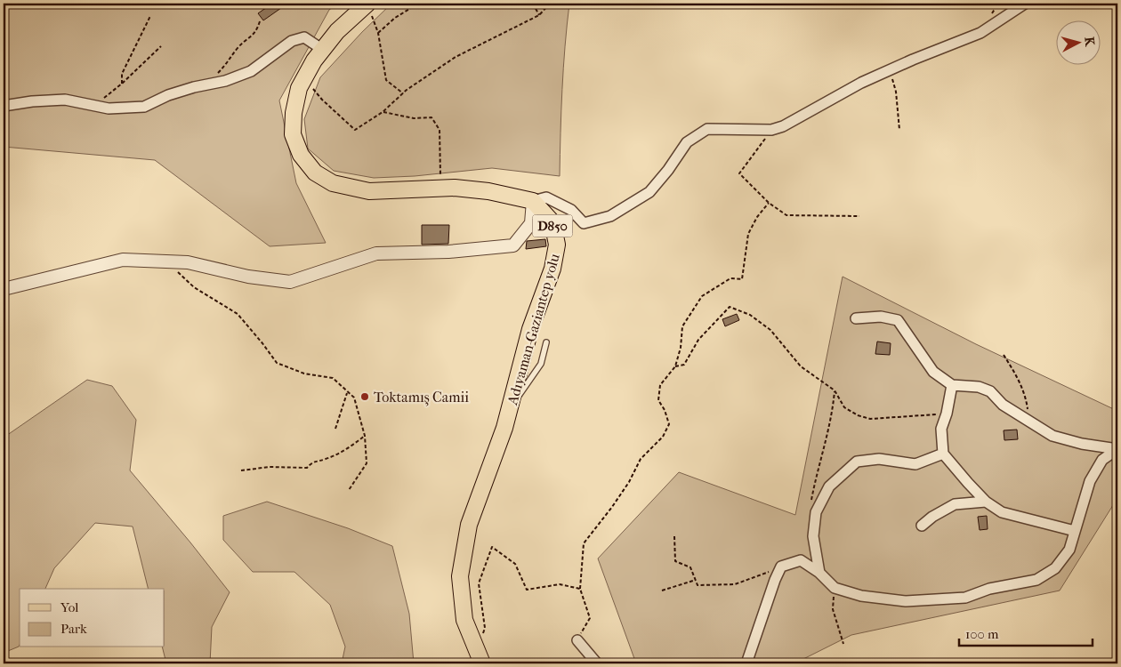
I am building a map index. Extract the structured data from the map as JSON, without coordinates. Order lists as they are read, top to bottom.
{
  "streets": {
    "main road": ["D850", "Adıyaman-Gaziantep yolu"]
  },
  "crossings": [
    ["D850", "Adıyaman-Gaziantep yolu"]
  ],
  "places": ["Toktamış Camii"],
  "legend": ["Yol", "Park"],
  "scale_bar": "100 m",
  "north": "right"
}
